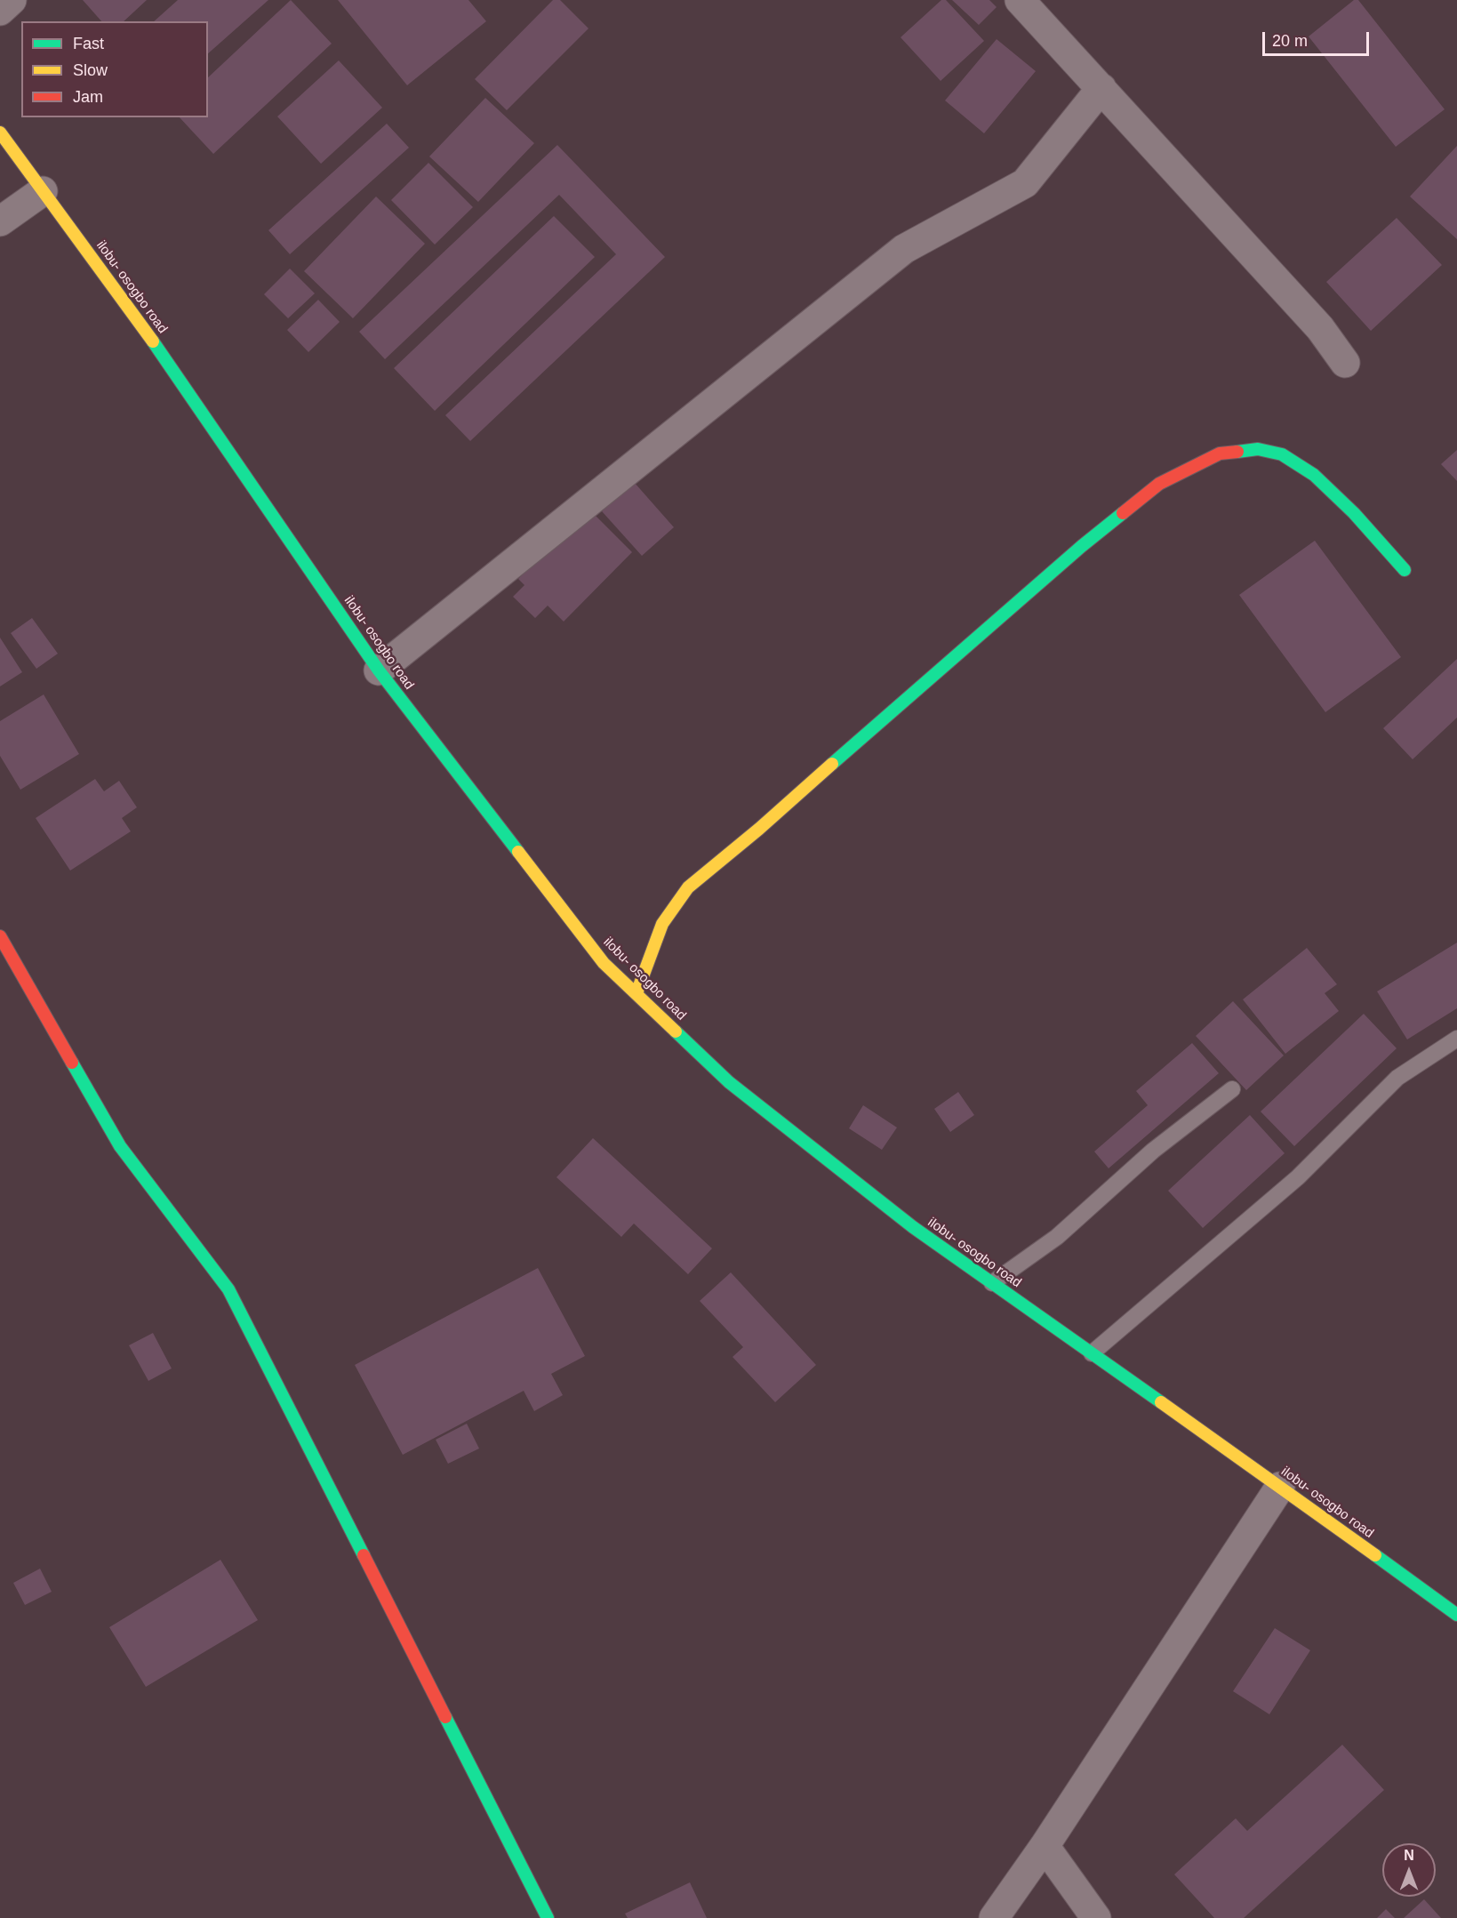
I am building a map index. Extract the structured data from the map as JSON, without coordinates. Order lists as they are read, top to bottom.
{
  "streets": {
    "street": ["ilobu- osogbo road"]
  },
  "legend": ["Fast", "Slow", "Jam"],
  "scale_bar": "20 m",
  "north": "top"
}
